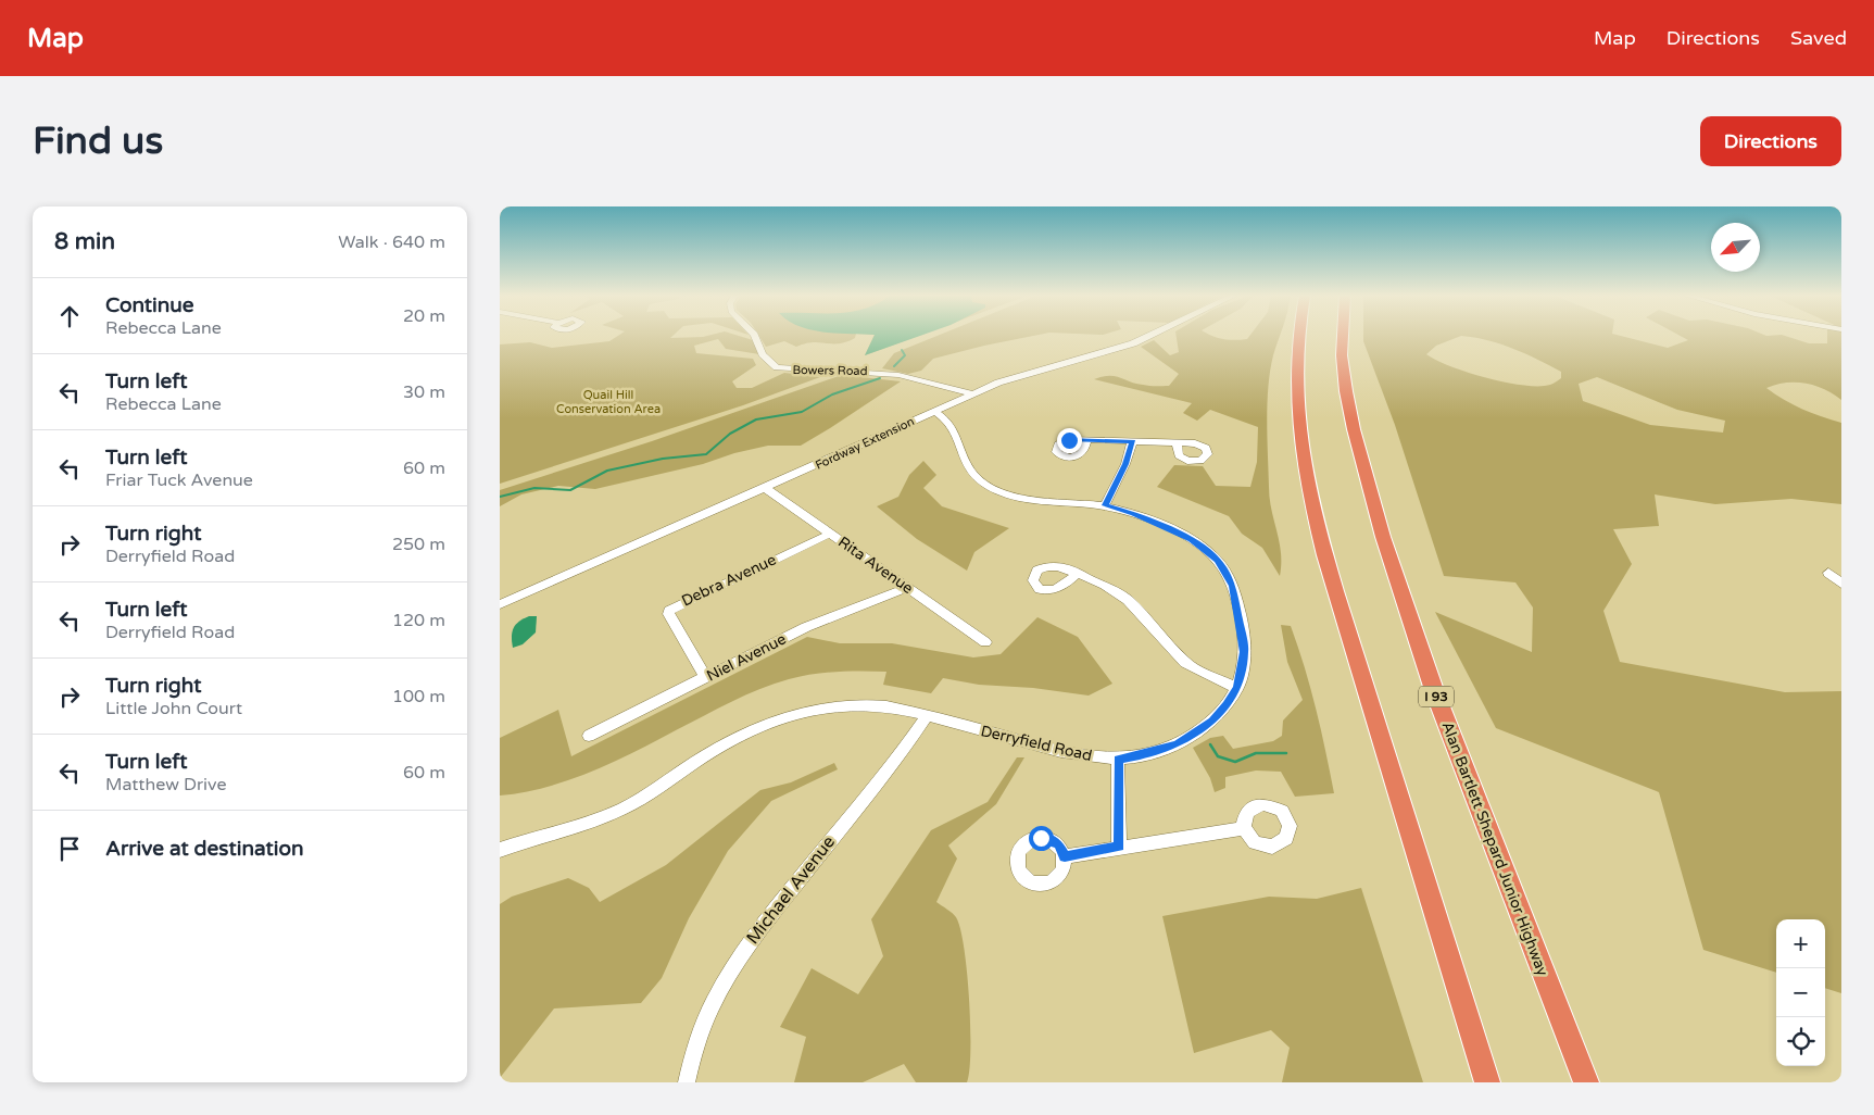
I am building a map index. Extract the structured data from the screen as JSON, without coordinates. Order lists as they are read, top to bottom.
{
  "streets": {
    "highway": ["I 93", "Alan Bartlett Shepard Junior Highway"],
    "street": [
      "Bowers Road",
      "Fordway Extension",
      "Rita Avenue",
      "Debra Avenue",
      "Niel Avenue",
      "Derryfield Road",
      "Michael Avenue"
    ]
  },
  "crossings": [
    ["Bowers Road", "Fordway Extension"],
    ["Fordway Extension", "Rita Avenue"],
    ["Fordway Extension", "Derryfield Road"],
    ["Rita Avenue", "Debra Avenue"],
    ["Rita Avenue", "Niel Avenue"],
    ["Debra Avenue", "Niel Avenue"],
    ["Derryfield Road", "Michael Avenue"]
  ],
  "parks": ["Quail Hill Conservation Area"],
  "north": "bottom left",
  "page": {
    "header": "Map",
    "nav": ["Map", "Directions", "Saved"],
    "buttons": "Directions",
    "title": "Find us",
    "heading": ["8 min", "Walk · 640 m"],
    "list": [
      ["Continue", "Rebecca Lane", "20 m"],
      ["Turn left", "Rebecca Lane", "30 m"],
      ["Turn left", "Friar Tuck Avenue", "60 m"],
      ["Turn right", "Derryfield Road", "250 m"],
      ["Turn left", "Derryfield Road", "120 m"],
      ["Turn right", "Little John Court", "100 m"],
      ["Turn left", "Matthew Drive", "60 m"],
      "Arrive at destination"
    ],
    "map_buttons": ["+", "−"]
  }
}
